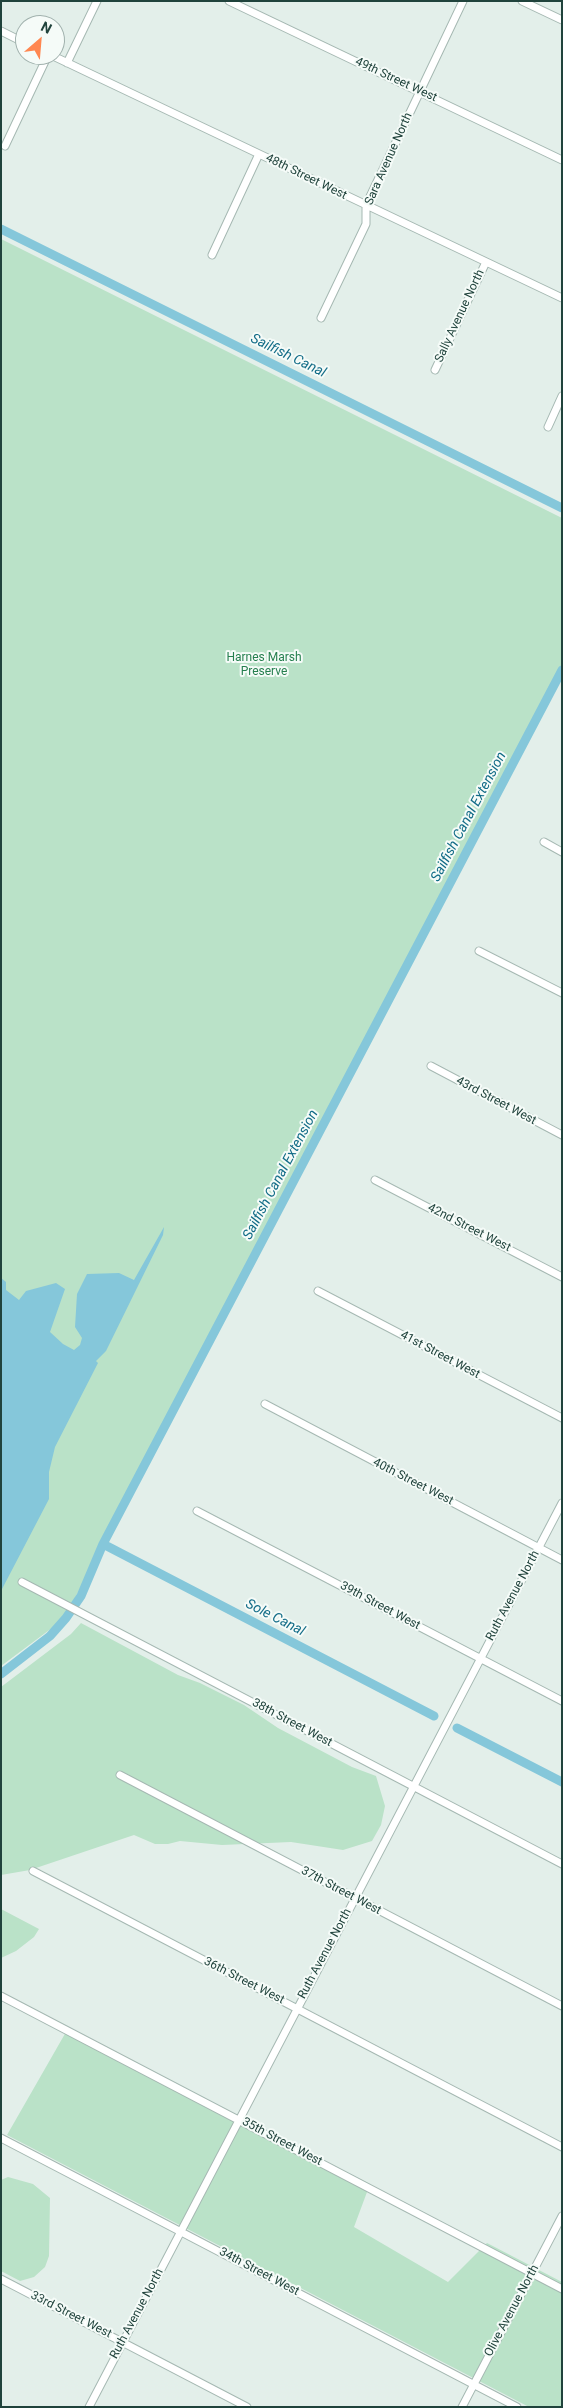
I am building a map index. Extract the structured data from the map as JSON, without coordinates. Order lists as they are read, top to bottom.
{
  "streets": {
    "street": [
      "49th Street West",
      "Sara Avenue North",
      "48th Street West",
      "Sally Avenue North",
      "43rd Street West",
      "42nd Street West",
      "41st Street West",
      "40th Street West",
      "Ruth Avenue North",
      "39th Street West",
      "38th Street West",
      "37th Street West",
      "36th Street West",
      "35th Street West",
      "34th Street West",
      "Olive Avenue North",
      "33rd Street West"
    ]
  },
  "crossings": [
    ["49th Street West", "Sara Avenue North"],
    ["Sara Avenue North", "48th Street West"],
    ["48th Street West", "Sally Avenue North"],
    ["40th Street West", "Ruth Avenue North"],
    ["Ruth Avenue North", "39th Street West"],
    ["Ruth Avenue North", "38th Street West"],
    ["Ruth Avenue North", "37th Street West"],
    ["Ruth Avenue North", "36th Street West"],
    ["Ruth Avenue North", "35th Street West"],
    ["Ruth Avenue North", "34th Street West"],
    ["Ruth Avenue North", "33rd Street West"],
    ["35th Street West", "Olive Avenue North"],
    ["34th Street West", "Olive Avenue North"]
  ],
  "water": ["Sailfish Canal", "Sailfish Canal Extension", "Sole Canal"],
  "parks": ["Harnes Marsh Preserve"],
  "north": "top right"
}
